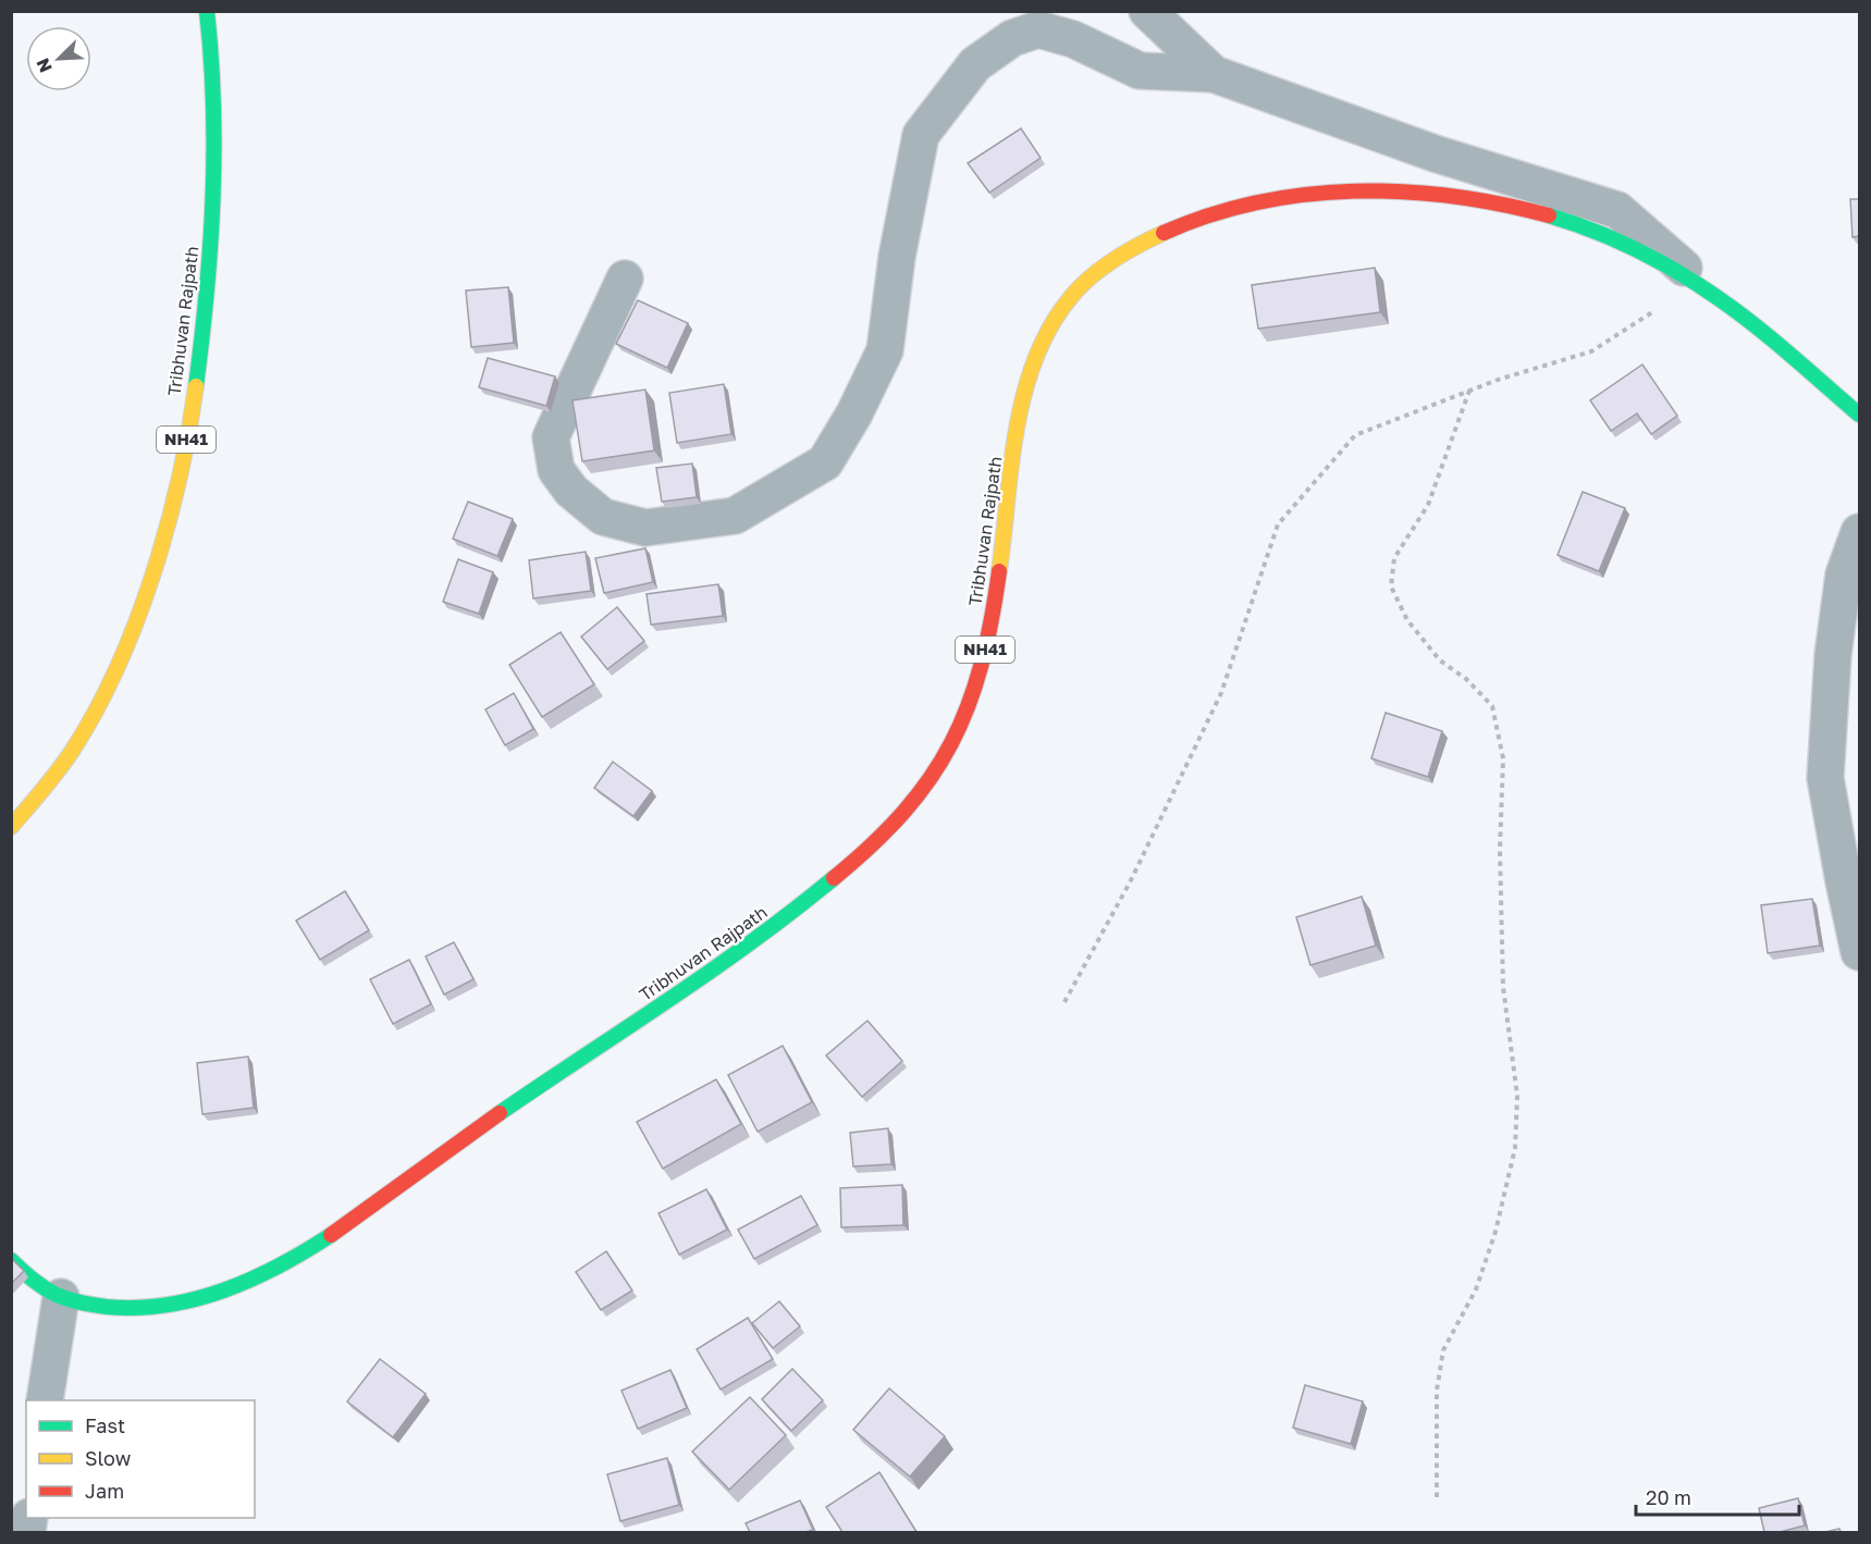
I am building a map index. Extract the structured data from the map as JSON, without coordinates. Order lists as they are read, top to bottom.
{
  "streets": {
    "highway": ["Tribhuvan Rajpath", "NH41"]
  },
  "legend": ["Fast", "Slow", "Jam"],
  "scale_bar": "20 m",
  "north": "bottom left"
}
